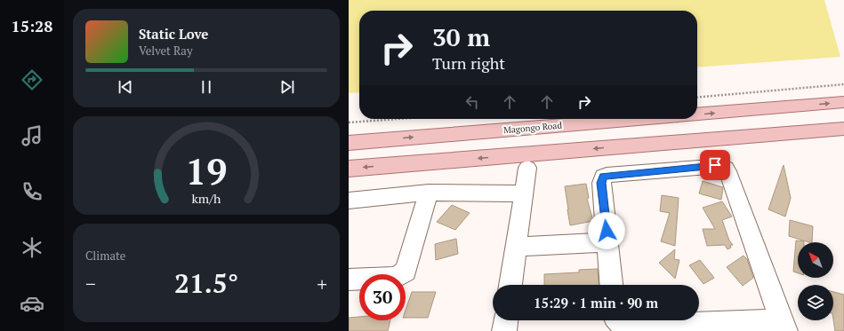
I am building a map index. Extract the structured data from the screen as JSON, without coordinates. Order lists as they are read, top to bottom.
{
  "streets": {
    "main road": ["Magongo Road"]
  },
  "north": "top left",
  "page": {
    "tabs": "15:28",
    "turn": ["30 m", "Turn right"],
    "song": ["Static Love", "Velvet Ray"],
    "tile": "Climate",
    "heat": ["−", "21.5°", "+"],
    "limit": "30",
    "trip": "15:29 · 1 min · 90 m",
    "gauge": ["19", "km/h"]
  }
}
